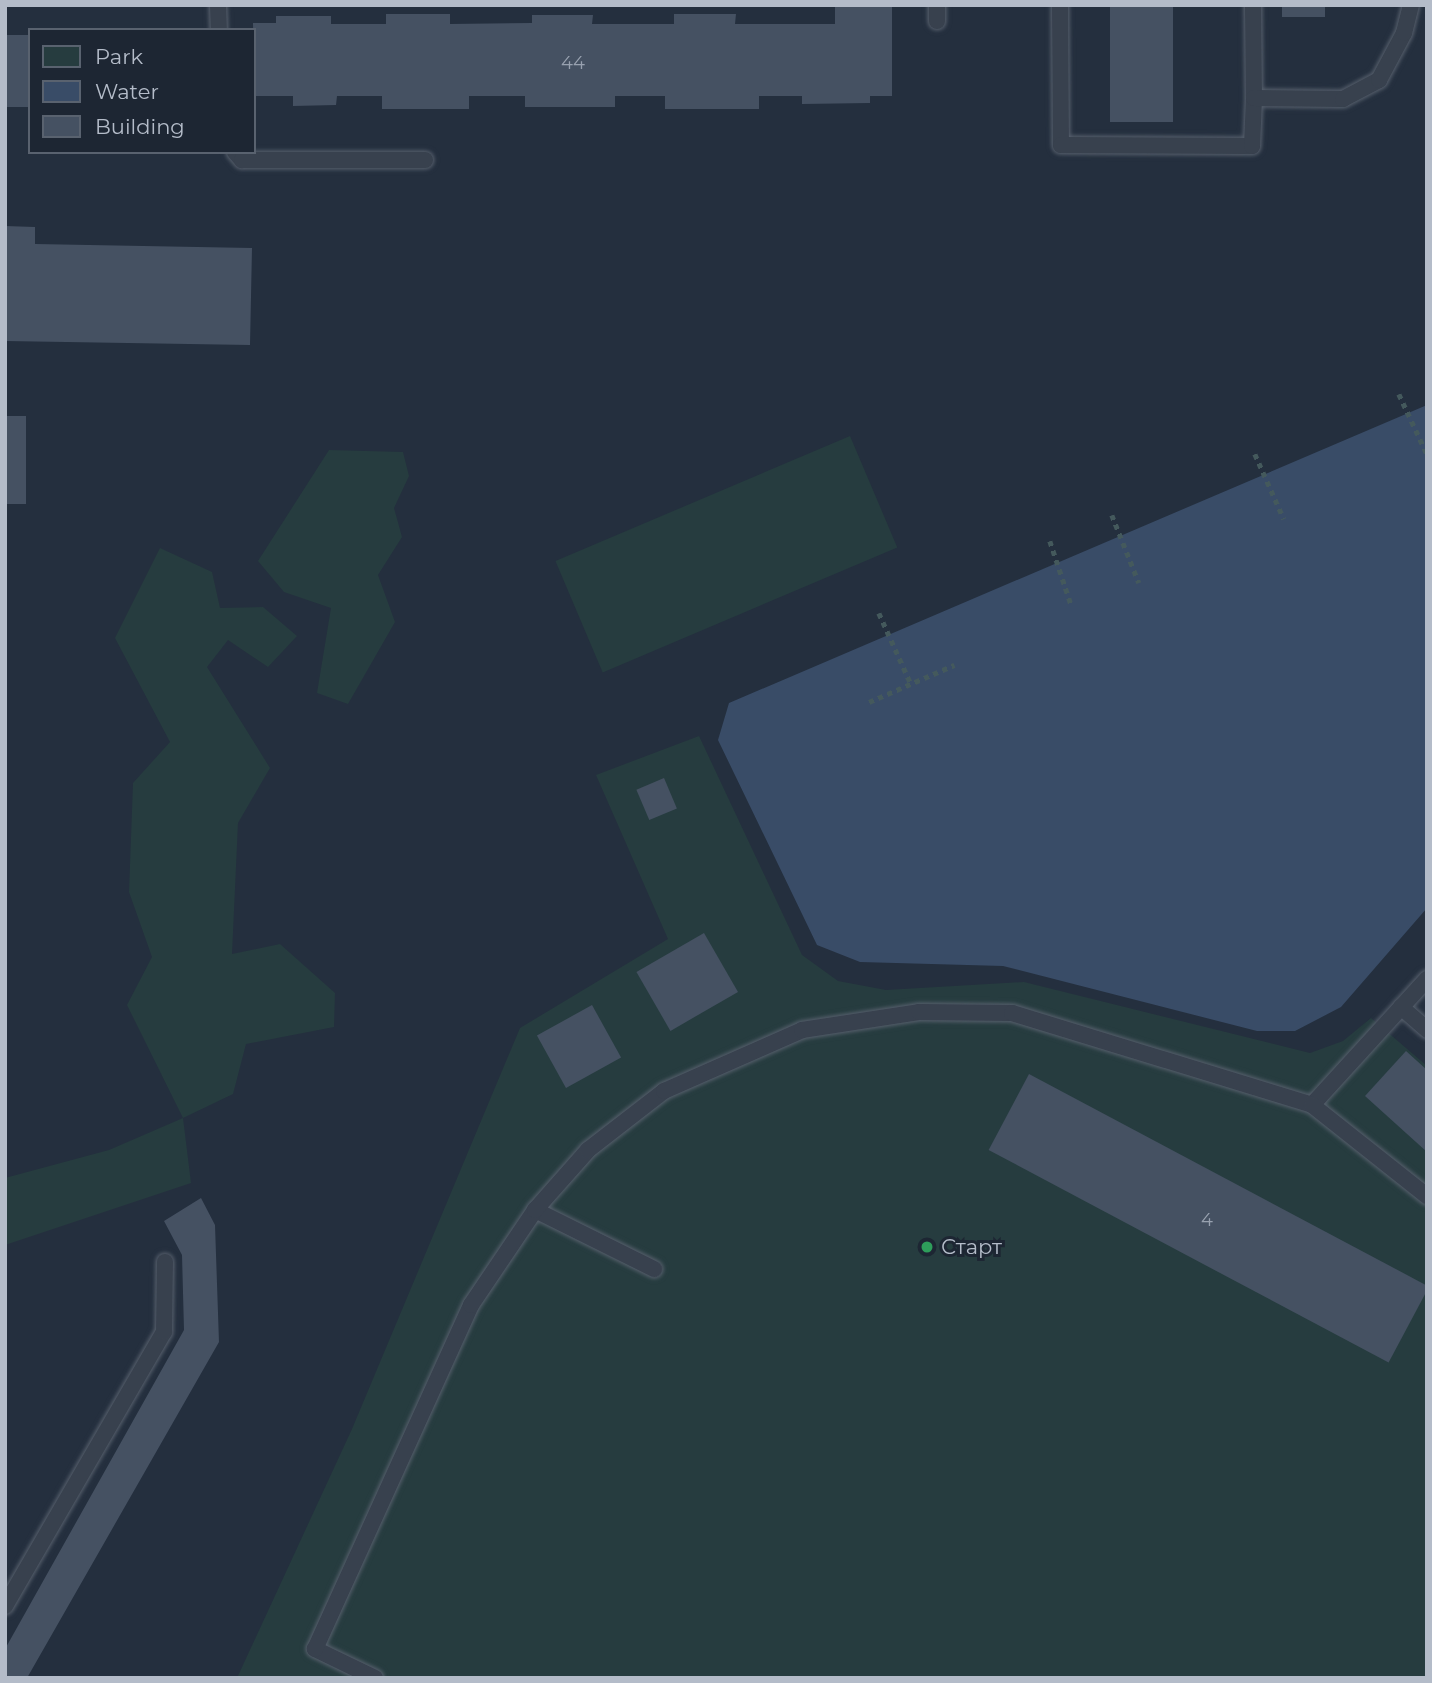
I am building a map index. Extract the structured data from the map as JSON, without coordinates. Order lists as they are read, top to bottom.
{
  "places": ["Старт"],
  "house_numbers": ["44", "4"],
  "legend": ["Park", "Water", "Building"]
}
